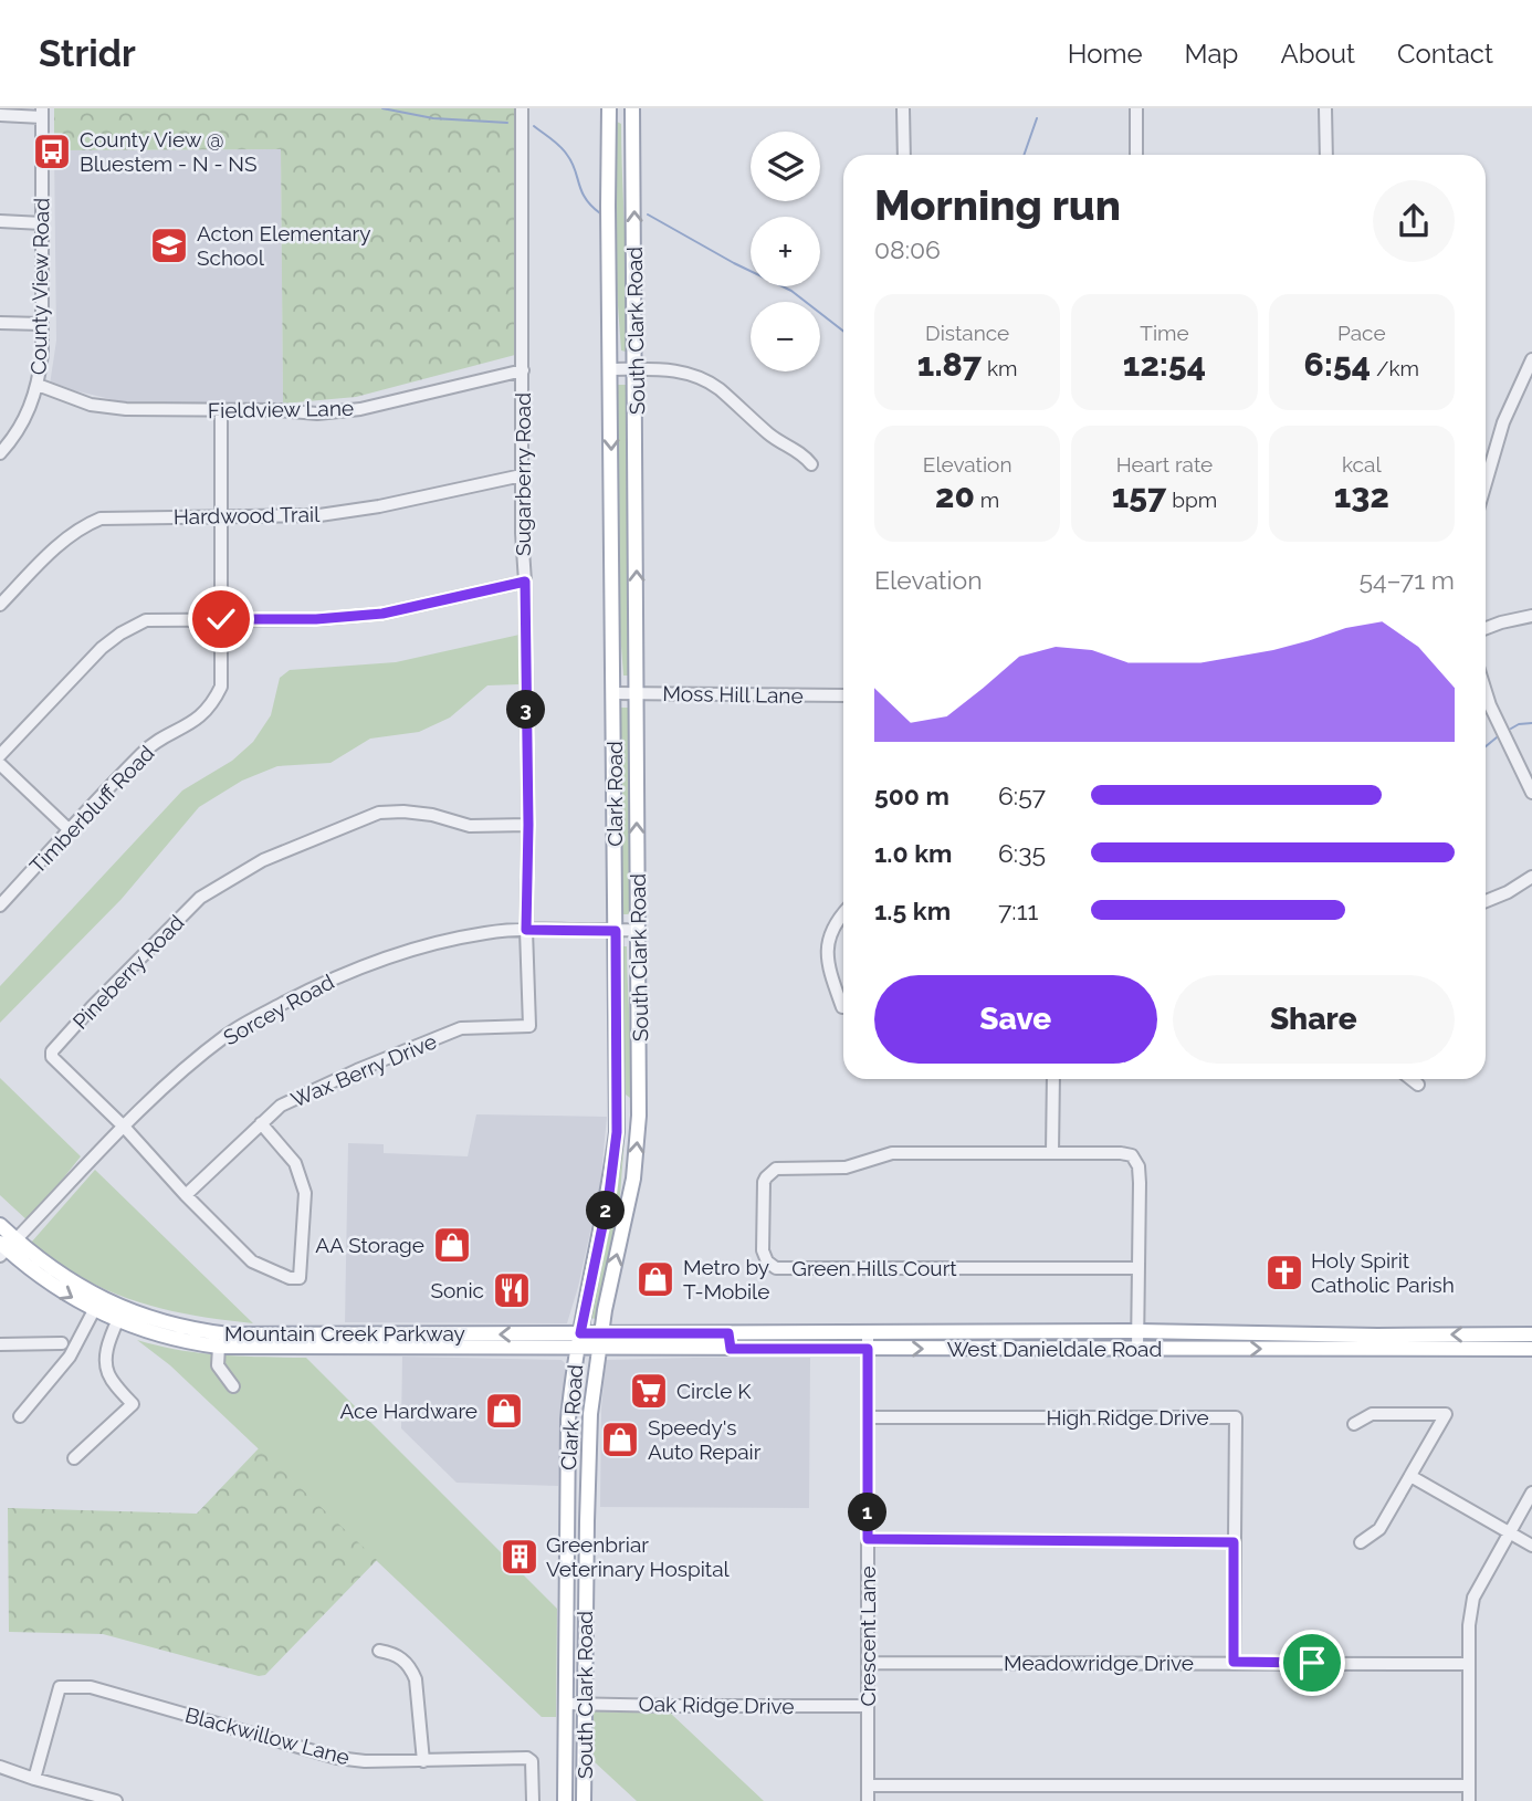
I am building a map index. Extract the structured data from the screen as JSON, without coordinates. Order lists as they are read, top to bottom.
{
  "streets": {
    "main road": [
      "South Clark Road",
      "Clark Road",
      "Mountain Creek Parkway",
      "West Danieldale Road"
    ],
    "street": [
      "County View Road",
      "Fieldview Lane",
      "Sugarberry Road",
      "Hardwood Trail",
      "Moss Hill Lane",
      "Timberbluff Road",
      "Pineberry Road",
      "Sorcey Road",
      "Wax Berry Drive",
      "Green Hills Court",
      "High Ridge Drive",
      "Crescent Lane",
      "Meadowridge Drive",
      "Oak Ridge Drive",
      "Blackwillow Lane"
    ]
  },
  "crossings": [
    ["County View Road", "Fieldview Lane"],
    ["South Clark Road", "Moss Hill Lane"],
    ["South Clark Road", "Sorcey Road"],
    ["South Clark Road", "West Danieldale Road"],
    ["South Clark Road", "Oak Ridge Drive"],
    ["Fieldview Lane", "Sugarberry Road"],
    ["Fieldview Lane", "Timberbluff Road"],
    ["Sugarberry Road", "Hardwood Trail"],
    ["Sugarberry Road", "Pineberry Road"],
    ["Sugarberry Road", "Sorcey Road"],
    ["Sugarberry Road", "Wax Berry Drive"],
    ["Hardwood Trail", "Timberbluff Road"],
    ["Moss Hill Lane", "Clark Road"],
    ["Clark Road", "Sorcey Road"],
    ["Clark Road", "Mountain Creek Parkway"],
    ["Clark Road", "West Danieldale Road"],
    ["Clark Road", "Oak Ridge Drive"],
    ["Pineberry Road", "Sorcey Road"],
    ["Pineberry Road", "Wax Berry Drive"],
    ["Sorcey Road", "Mountain Creek Parkway"],
    ["Green Hills Court", "West Danieldale Road"],
    ["Mountain Creek Parkway", "West Danieldale Road"],
    ["West Danieldale Road", "Crescent Lane"],
    ["High Ridge Drive", "Crescent Lane"],
    ["High Ridge Drive", "Meadowridge Drive"],
    ["Crescent Lane", "Meadowridge Drive"],
    ["Crescent Lane", "Oak Ridge Drive"]
  ],
  "one_way": ["South Clark Road"],
  "places": {
    "bus stop": ["County View @ Bluestem - N - NS"],
    "school or university": ["Acton Elementary School"],
    "shop": [
      "AA Storage",
      "Metro by T-Mobile",
      "Ace Hardware",
      "Speedy's Auto Repair"
    ],
    "church": ["Holy Spirit Catholic Parish"],
    "restaurant": ["Sonic"],
    "supermarket": ["Circle K"],
    "building": ["Greenbriar Veterinary Hospital"]
  },
  "page": {
    "header": "Stridr",
    "nav": [
      "Home",
      "Map",
      "About",
      "Contact"
    ],
    "map_buttons": ["+", "−"],
    "heading": ["Morning run", "08:06"],
    "stats": [
      ["Distance", "1.87 km"],
      ["Time", "12:54"],
      ["Pace", "6:54 /km"],
      ["Elevation", "20 m"],
      ["Heart rate", "157 bpm"],
      ["kcal", "132"]
    ],
    "chart": ["Elevation", "54–71 m"],
    "pins": ["3", "2", "1"],
    "list": [
      {
        "name": "500 m",
        "note": "6:57"
      },
      {
        "name": "1.0 km",
        "note": "6:35"
      },
      {
        "name": "1.5 km",
        "note": "7:11"
      }
    ],
    "buttons": ["Save", "Share"]
  }
}
